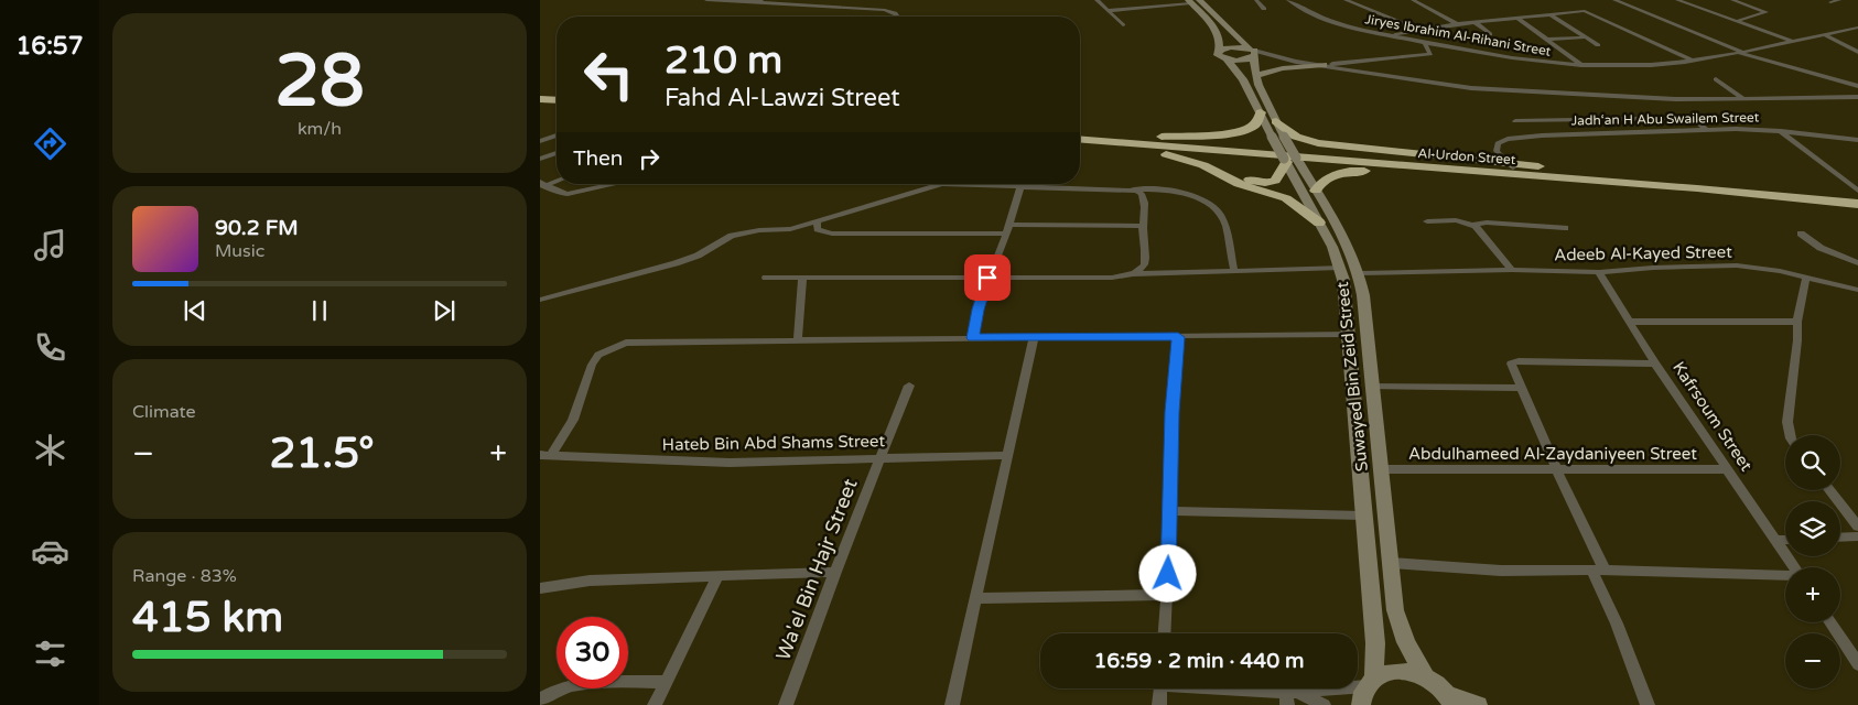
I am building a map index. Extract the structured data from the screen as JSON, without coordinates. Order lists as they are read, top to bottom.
{
  "streets": {
    "highway": ["Al-Urdon Street"],
    "main road": ["Suwayed Bin Zeid Street"],
    "street": [
      "Jiryes Ibrahim Al-Rihani Street",
      "Jadh‘an H Abu Swailem Street",
      "Adeeb Al-Kayed Street",
      "Kafrsoum Street",
      "Hateb Bin Abd Shams Street",
      "Abdulhameed Al-Zaydaniyeen Street",
      "Wa'el Bin Hajr Street"
    ]
  },
  "crossings": [
    ["Jadh‘an H Abu Swailem Street", "Al-Urdon Street"],
    ["Adeeb Al-Kayed Street", "Suwayed Bin Zeid Street"],
    ["Adeeb Al-Kayed Street", "Kafrsoum Street"],
    ["Suwayed Bin Zeid Street", "Abdulhameed Al-Zaydaniyeen Street"],
    ["Kafrsoum Street", "Abdulhameed Al-Zaydaniyeen Street"],
    ["Hateb Bin Abd Shams Street", "Wa'el Bin Hajr Street"]
  ],
  "page": {
    "tabs": "16:57",
    "tile": [
      ["28", "km/h"],
      "Climate",
      ["Range · 83%", "415 km"]
    ],
    "turn": ["210 m", "Fahd Al-Lawzi Street"],
    "then": "Then",
    "song": ["90.2 FM", "Music"],
    "heat": ["−", "21.5°", "+"],
    "map_buttons": ["+", "−"],
    "limit": "30",
    "trip": "16:59 · 2 min · 440 m"
  }
}
